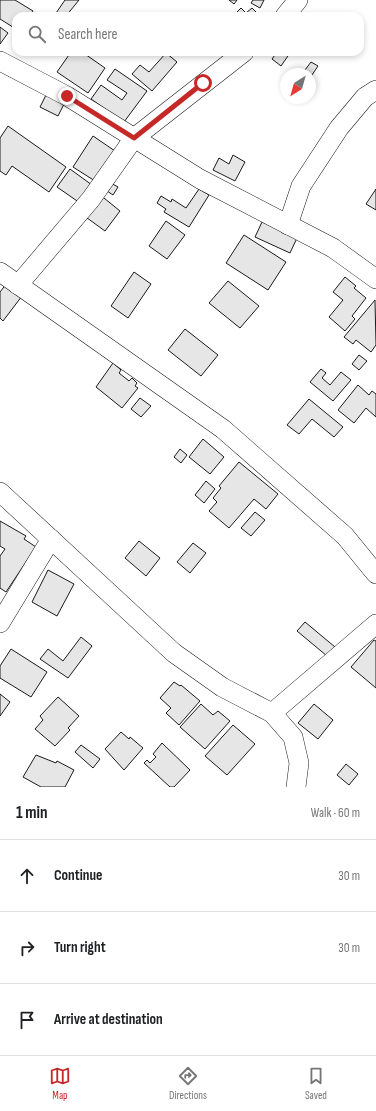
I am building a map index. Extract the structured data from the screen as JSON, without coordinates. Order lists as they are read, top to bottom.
{
  "north": "bottom left",
  "page": {
    "search": "Search here",
    "heading": ["1 min", "Walk · 60 m"],
    "list": [
      ["Continue", "30 m"],
      ["Turn right", "30 m"],
      "Arrive at destination"
    ],
    "nav": ["Map", "Directions", "Saved"]
  }
}
